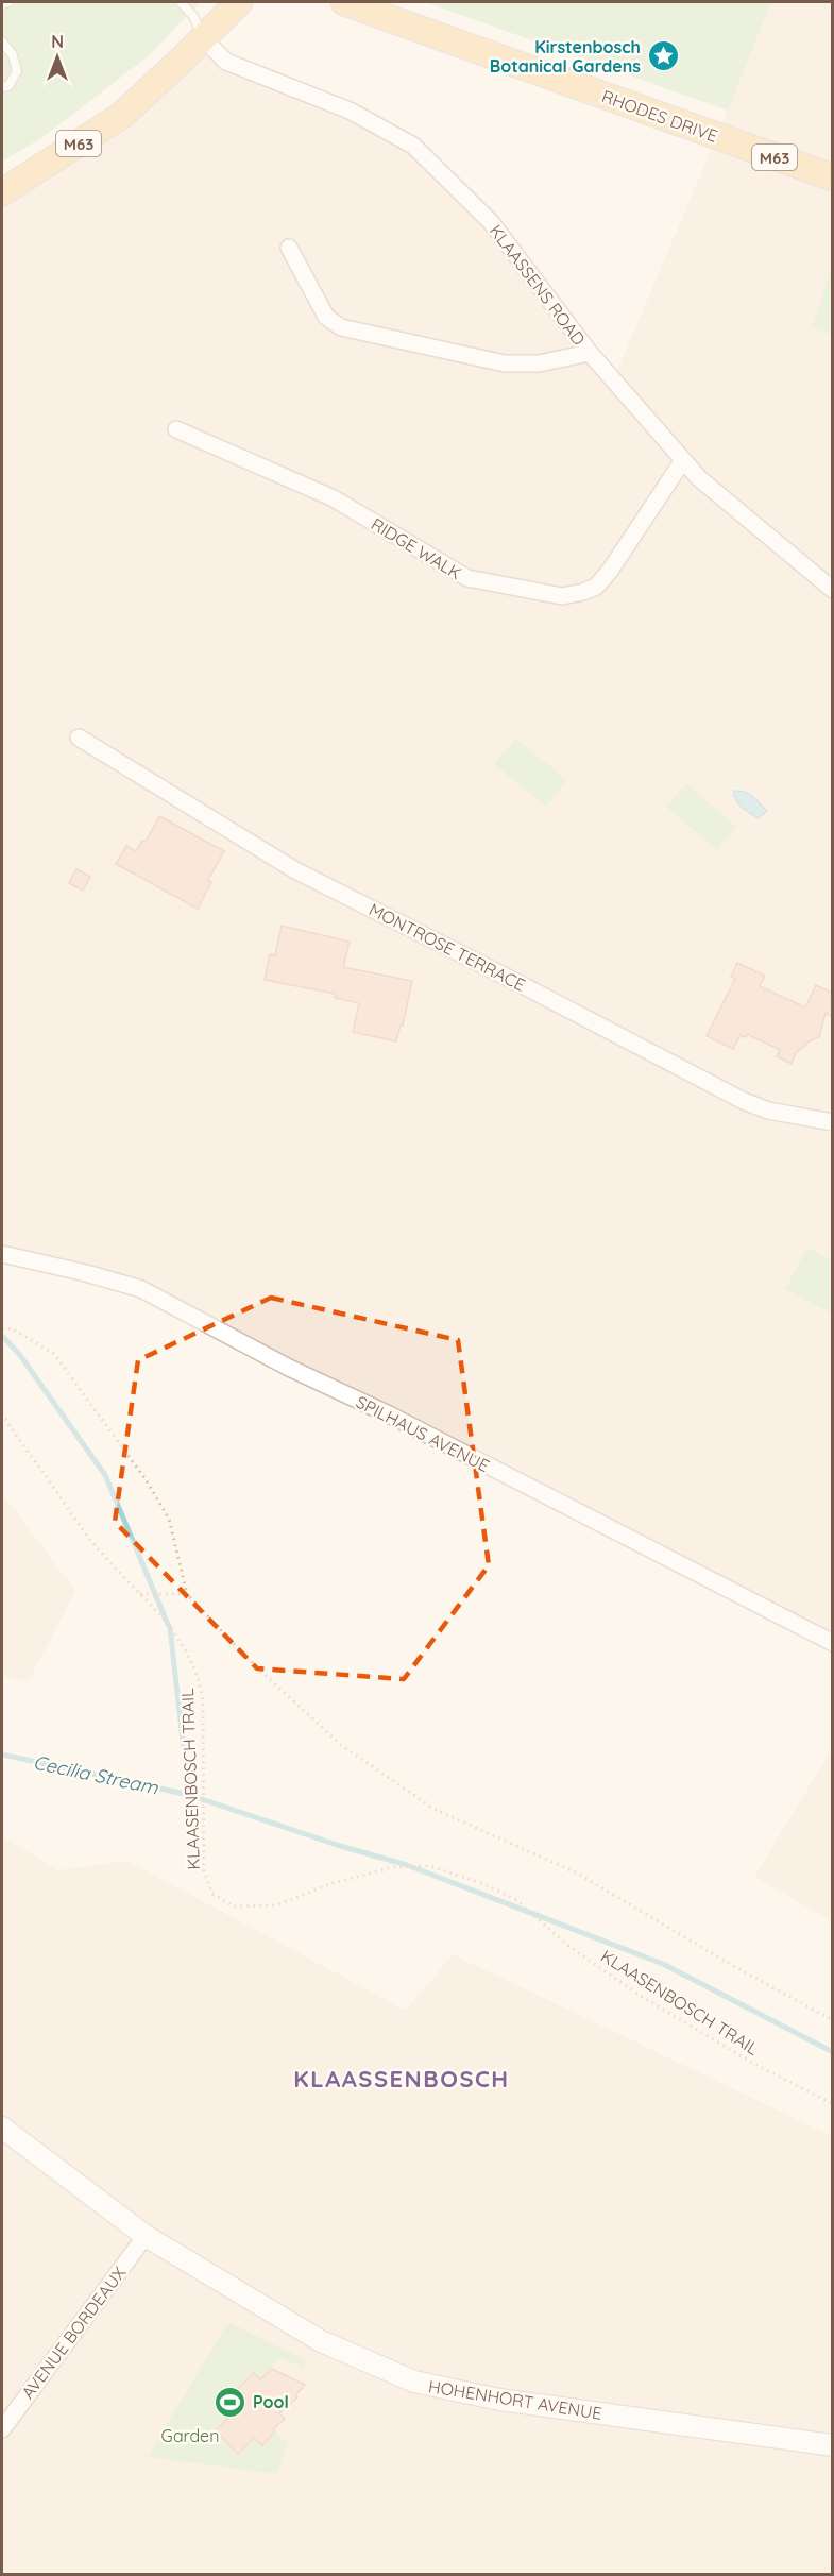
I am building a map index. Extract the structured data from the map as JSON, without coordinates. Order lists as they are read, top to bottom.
{
  "streets": {
    "main road": ["RHODES DRIVE", "M63"],
    "street": [
      "KLAASSENS ROAD",
      "RIDGE WALK",
      "MONTROSE TERRACE",
      "SPILHAUS AVENUE",
      "AVENUE BORDEAUX",
      "HOHENHORT AVENUE"
    ],
    "path": ["KLAASENBOSCH TRAIL"]
  },
  "crossings": [
    ["M63", "KLAASSENS ROAD"],
    ["KLAASSENS ROAD", "RIDGE WALK"],
    ["AVENUE BORDEAUX", "HOHENHORT AVENUE"]
  ],
  "districts": ["KLAASSENBOSCH"],
  "water": ["Cecilia Stream"],
  "parks": ["Garden"],
  "places": {
    "place": ["Kirstenbosch Botanical Gardens"],
    "sports": ["Pool"]
  },
  "north": "top"
}
